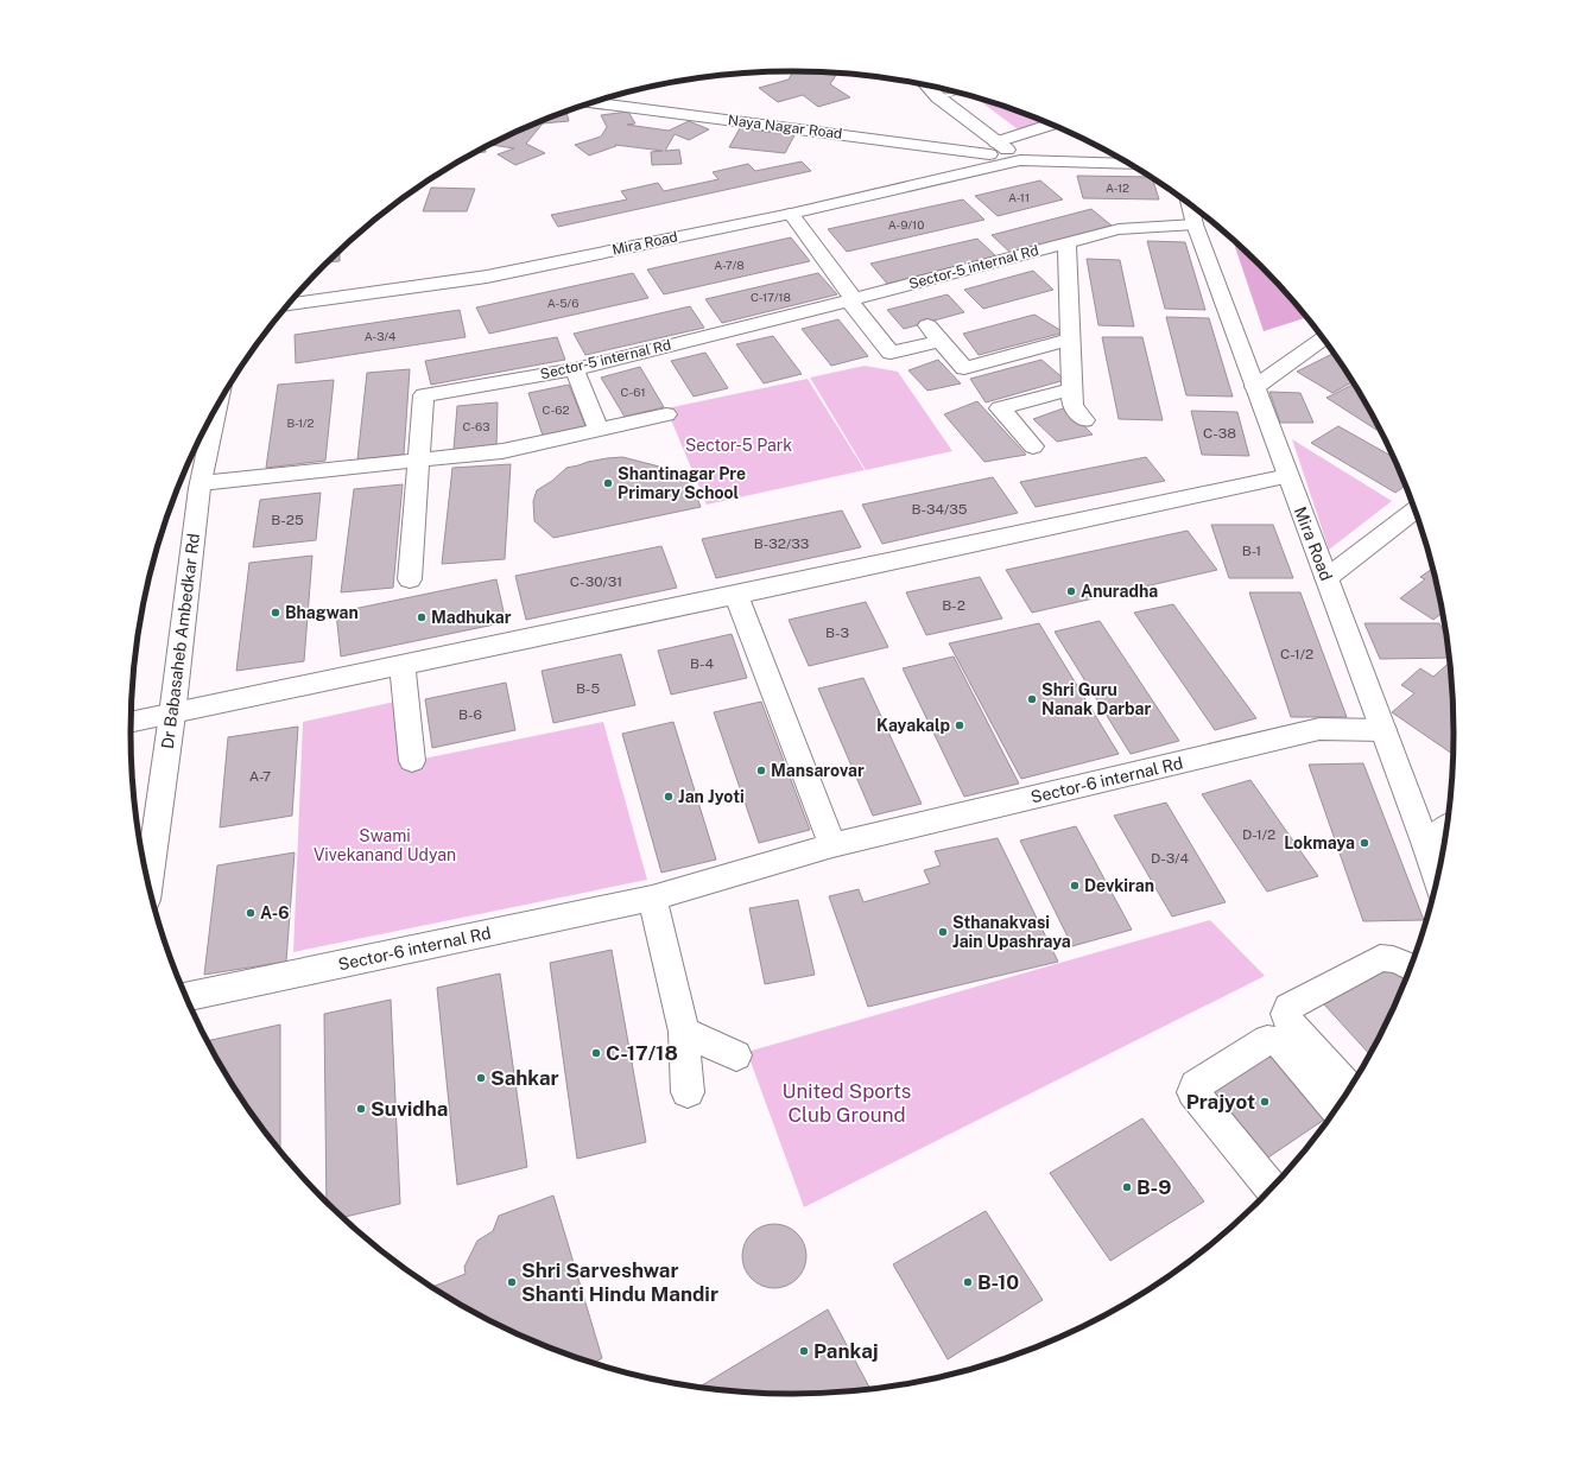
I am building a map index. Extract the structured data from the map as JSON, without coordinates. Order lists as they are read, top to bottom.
{
  "streets": {
    "street": [
      "Naya Nagar Road",
      "Mira Road",
      "Sector-5 internal Rd",
      "Dr Babasaheb Ambedkar Rd",
      "Sector-6 internal Rd"
    ]
  },
  "crossings": [
    ["Naya Nagar Road", "Mira Road"],
    ["Mira Road", "Sector-5 internal Rd"],
    ["Mira Road", "Sector-6 internal Rd"]
  ],
  "parks": ["Sector-5 Park", "Swami Vivekanand Udyan", "United Sports Club Ground"],
  "places": [
    "Shantinagar Pre Primary School",
    "Anuradha",
    "Bhagwan",
    "Madhukar",
    "Shri Guru Nanak Darbar",
    "Kayakalp",
    "Mansarovar",
    "Jan Jyoti",
    "Lokmaya",
    "Devkiran",
    "A-6",
    "Sthanakvasi Jain Upashraya",
    "C-17/18",
    "Sahkar",
    "Prajyot",
    "Suvidha",
    "B-9",
    "Shri Sarveshwar Shanti Hindu Mandir",
    "B-10",
    "Pankaj"
  ],
  "house_numbers": [
    "A-12",
    "A-11",
    "A-9/10",
    "A-7/8",
    "C-17/18",
    "A-5/6",
    "A-3/4",
    "C-61",
    "C-62",
    "B-1/2",
    "C-63",
    "C-38",
    "B-34/35",
    "B-25",
    "B-32/33",
    "B-1",
    "C-30/31",
    "B-2",
    "B-3",
    "C-1/2",
    "B-4",
    "B-5",
    "B-6",
    "A-7",
    "D-1/2",
    "D-3/4"
  ]
}
